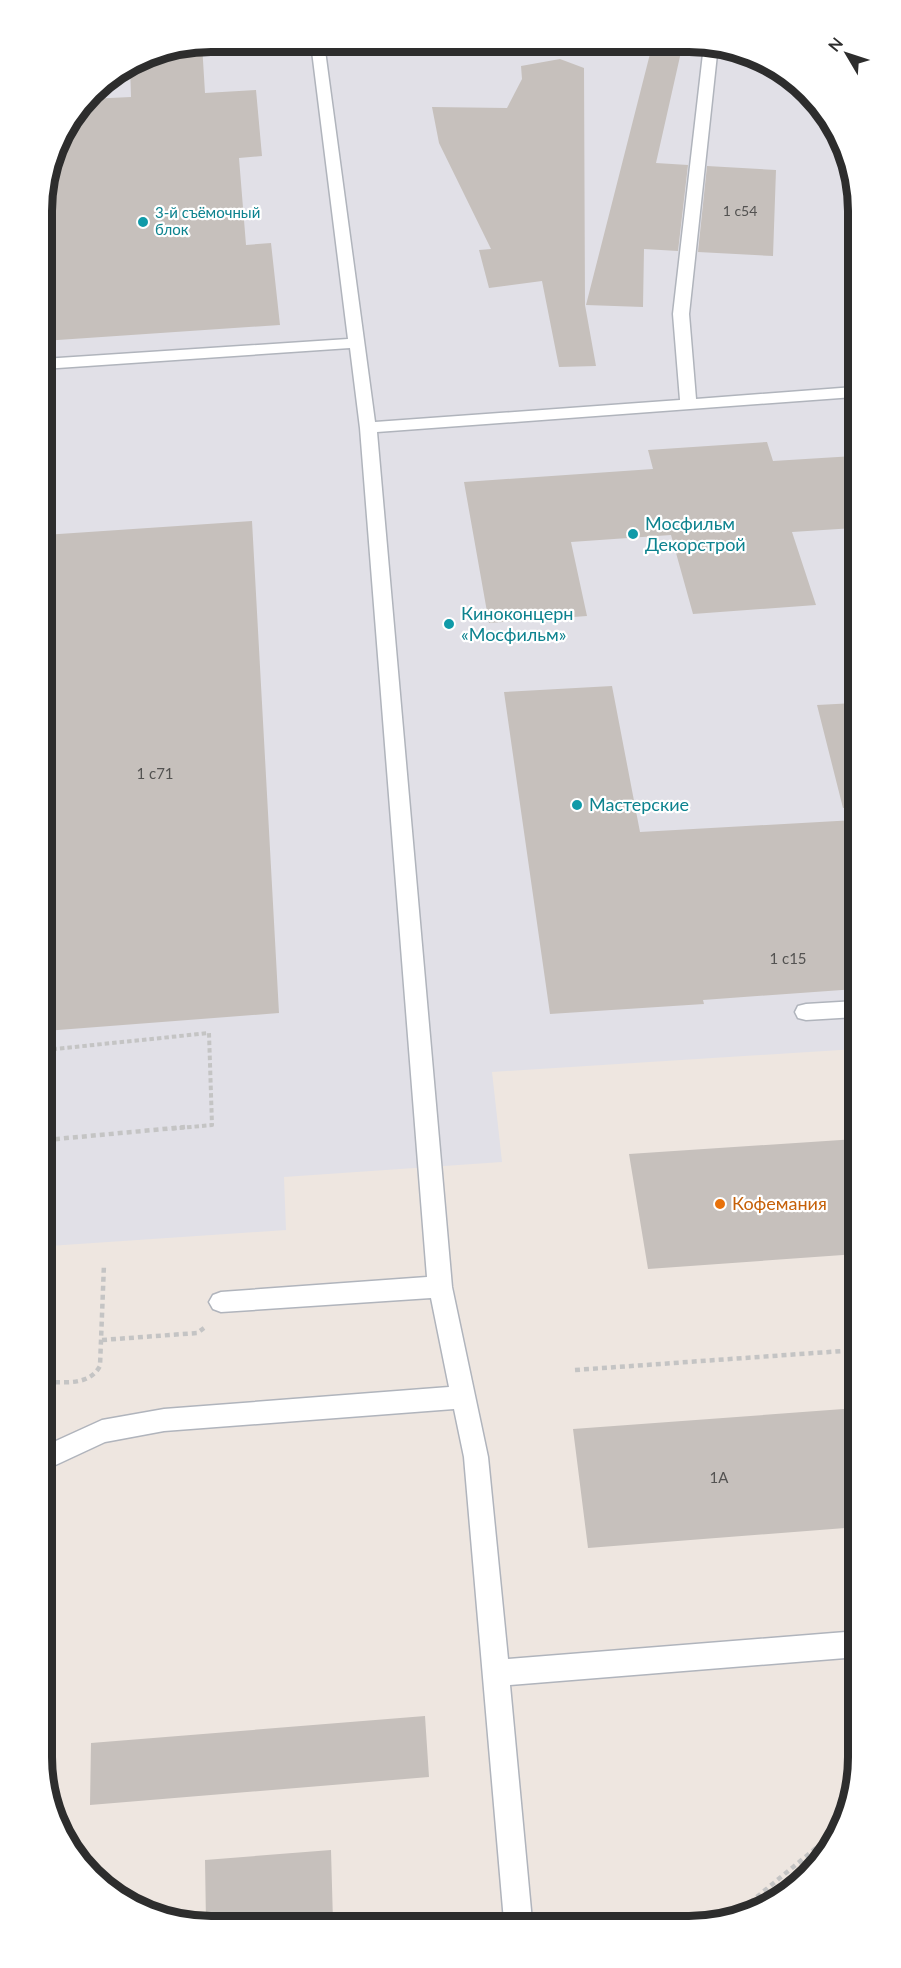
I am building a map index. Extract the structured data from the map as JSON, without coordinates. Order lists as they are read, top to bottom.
{
  "places": [
    "3-й съёмочный блок",
    "Мосфильм Декорстрой",
    "Киноконцерн «Мосфильм»",
    "Мастерские",
    "Кофемания"
  ],
  "house_numbers": [
    "1 с54",
    "1 с71",
    "1 с15",
    "1А"
  ],
  "north": "top left"
}
